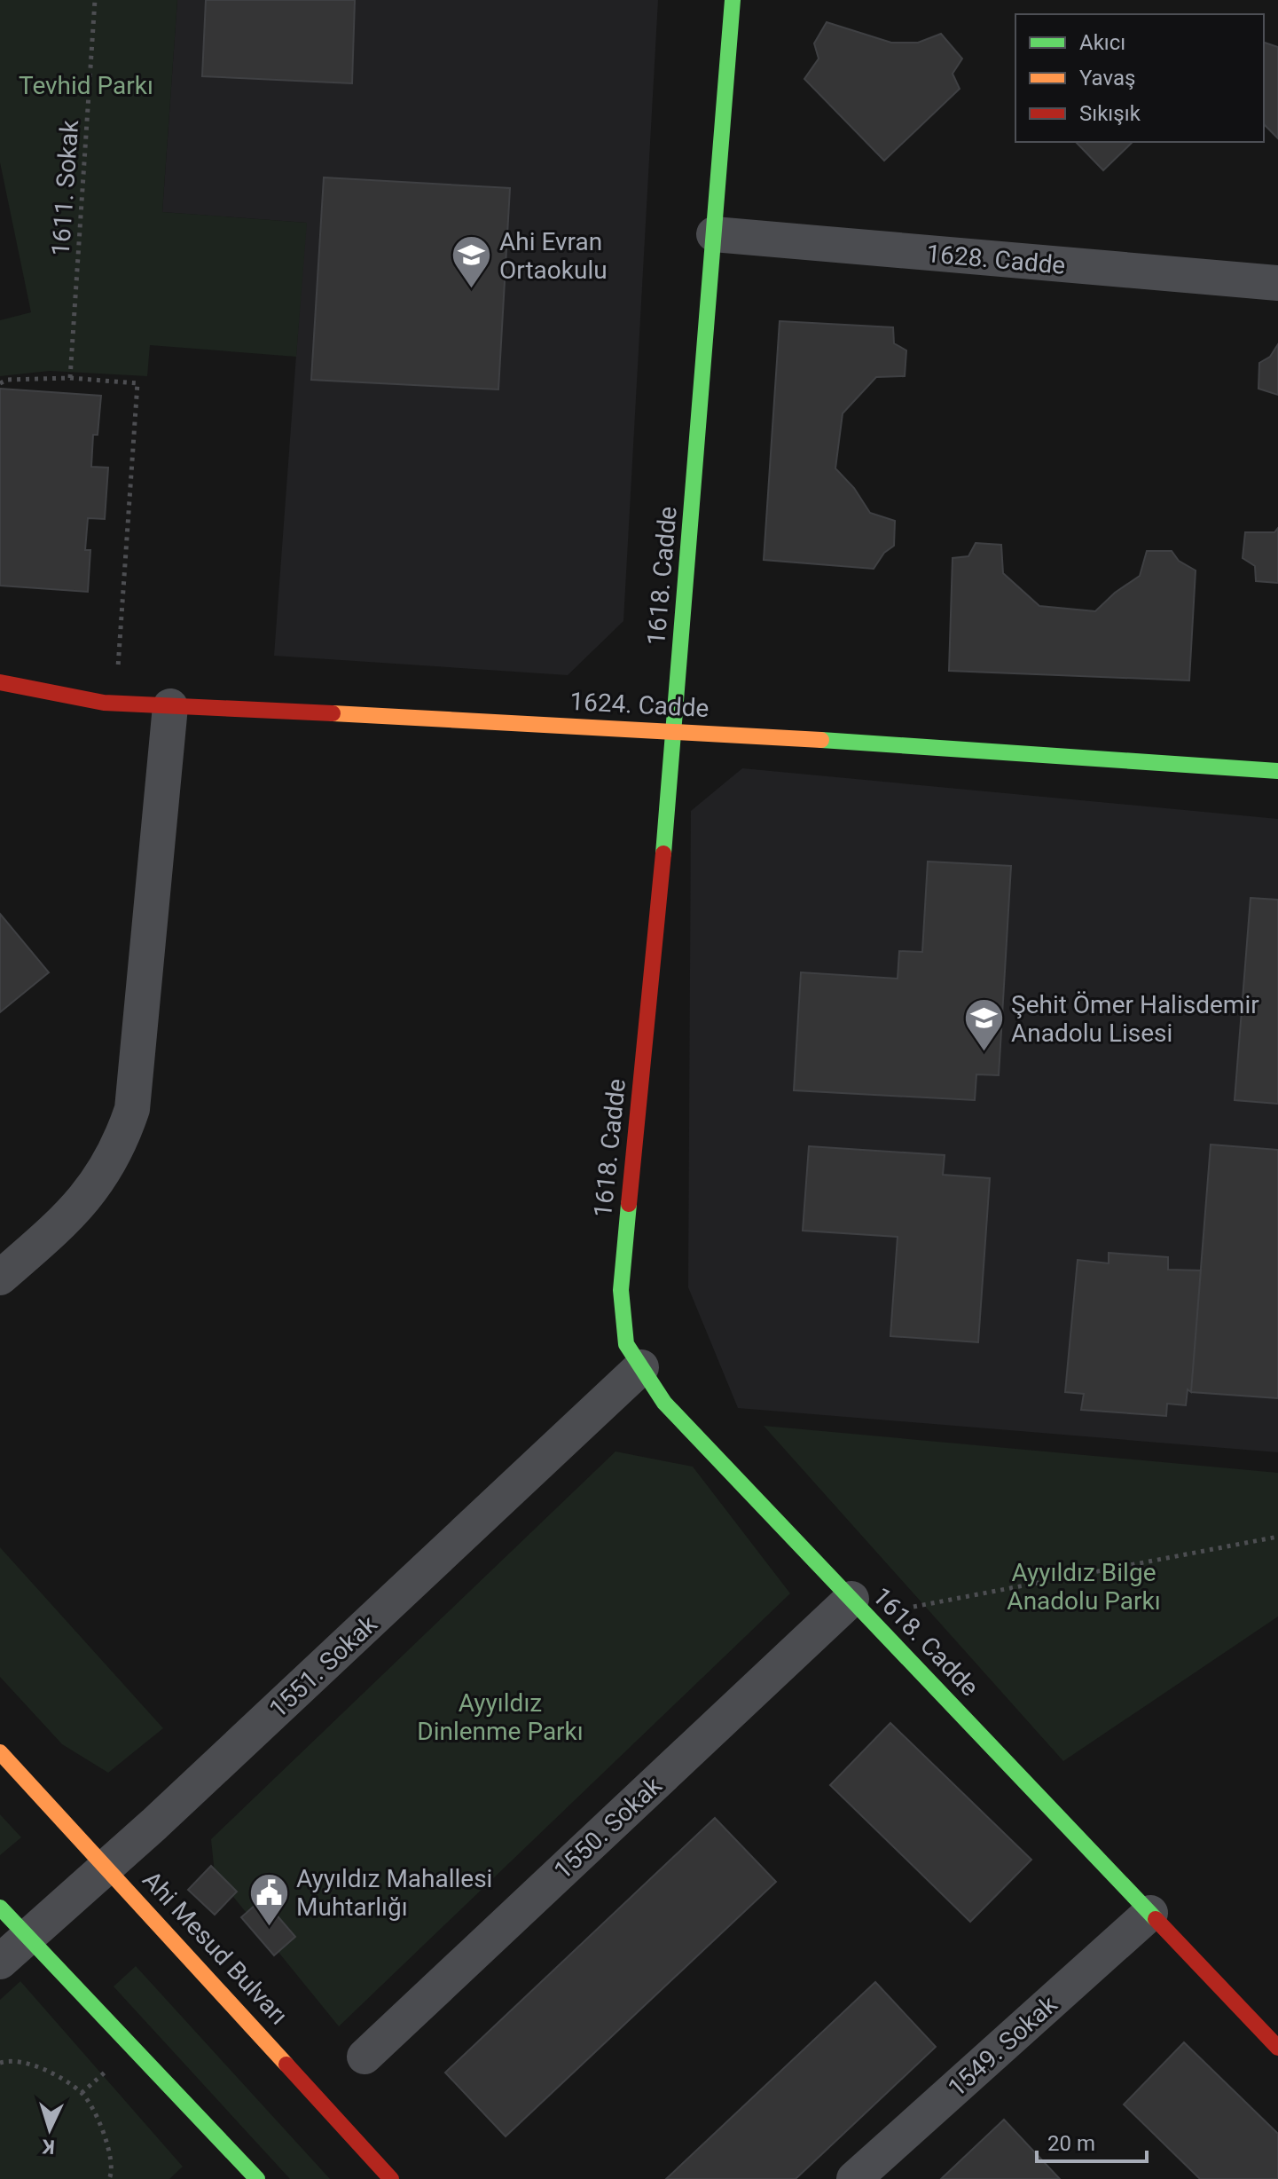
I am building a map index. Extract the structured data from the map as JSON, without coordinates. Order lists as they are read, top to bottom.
{
  "streets": {
    "street": [
      "1628. Cadde",
      "1618. Cadde",
      "1624. Cadde",
      "1551. Sokak",
      "1550. Sokak",
      "Ahi Mesud Bulvarı",
      "1549. Sokak"
    ],
    "path": ["1611. Sokak"]
  },
  "crossings": [
    ["1628. Cadde", "1618. Cadde"],
    ["1618. Cadde", "1624. Cadde"],
    ["1618. Cadde", "1551. Sokak"],
    ["1618. Cadde", "1550. Sokak"],
    ["1618. Cadde", "1549. Sokak"],
    ["1551. Sokak", "Ahi Mesud Bulvarı"]
  ],
  "parks": ["Tevhid Parkı", "Ayyıldız Bilge Anadolu Parkı", "Ayyıldız Dinlenme Parkı"],
  "places": {
    "school or university": ["Ahi Evran Ortaokulu", "Şehit Ömer Halisdemir Anadolu Lisesi"],
    "public building": ["Ayyıldız Mahallesi Muhtarlığı"]
  },
  "legend": ["Akıcı", "Yavaş", "Sıkışık"],
  "scale_bar": "20 m",
  "north": "bottom"
}
